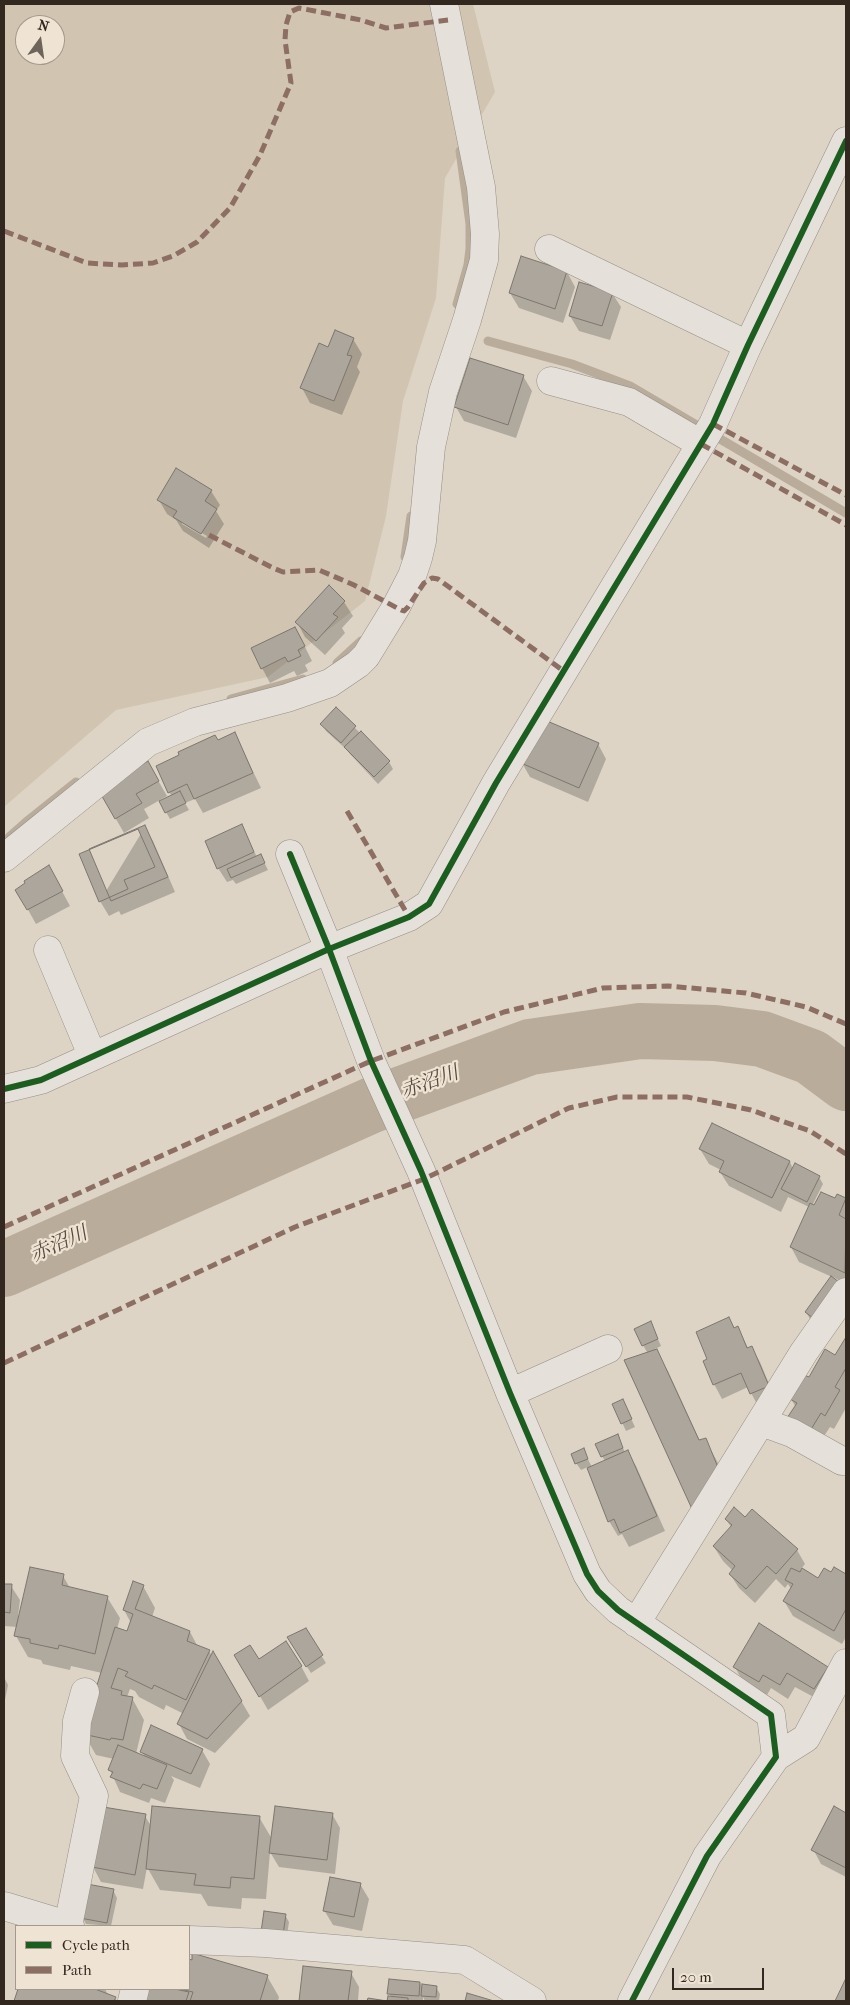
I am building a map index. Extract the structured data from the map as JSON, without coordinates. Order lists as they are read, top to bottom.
{
  "water": ["赤沼川"],
  "legend": ["Cycle path", "Path"],
  "scale_bar": "20 m",
  "north": "top"
}
